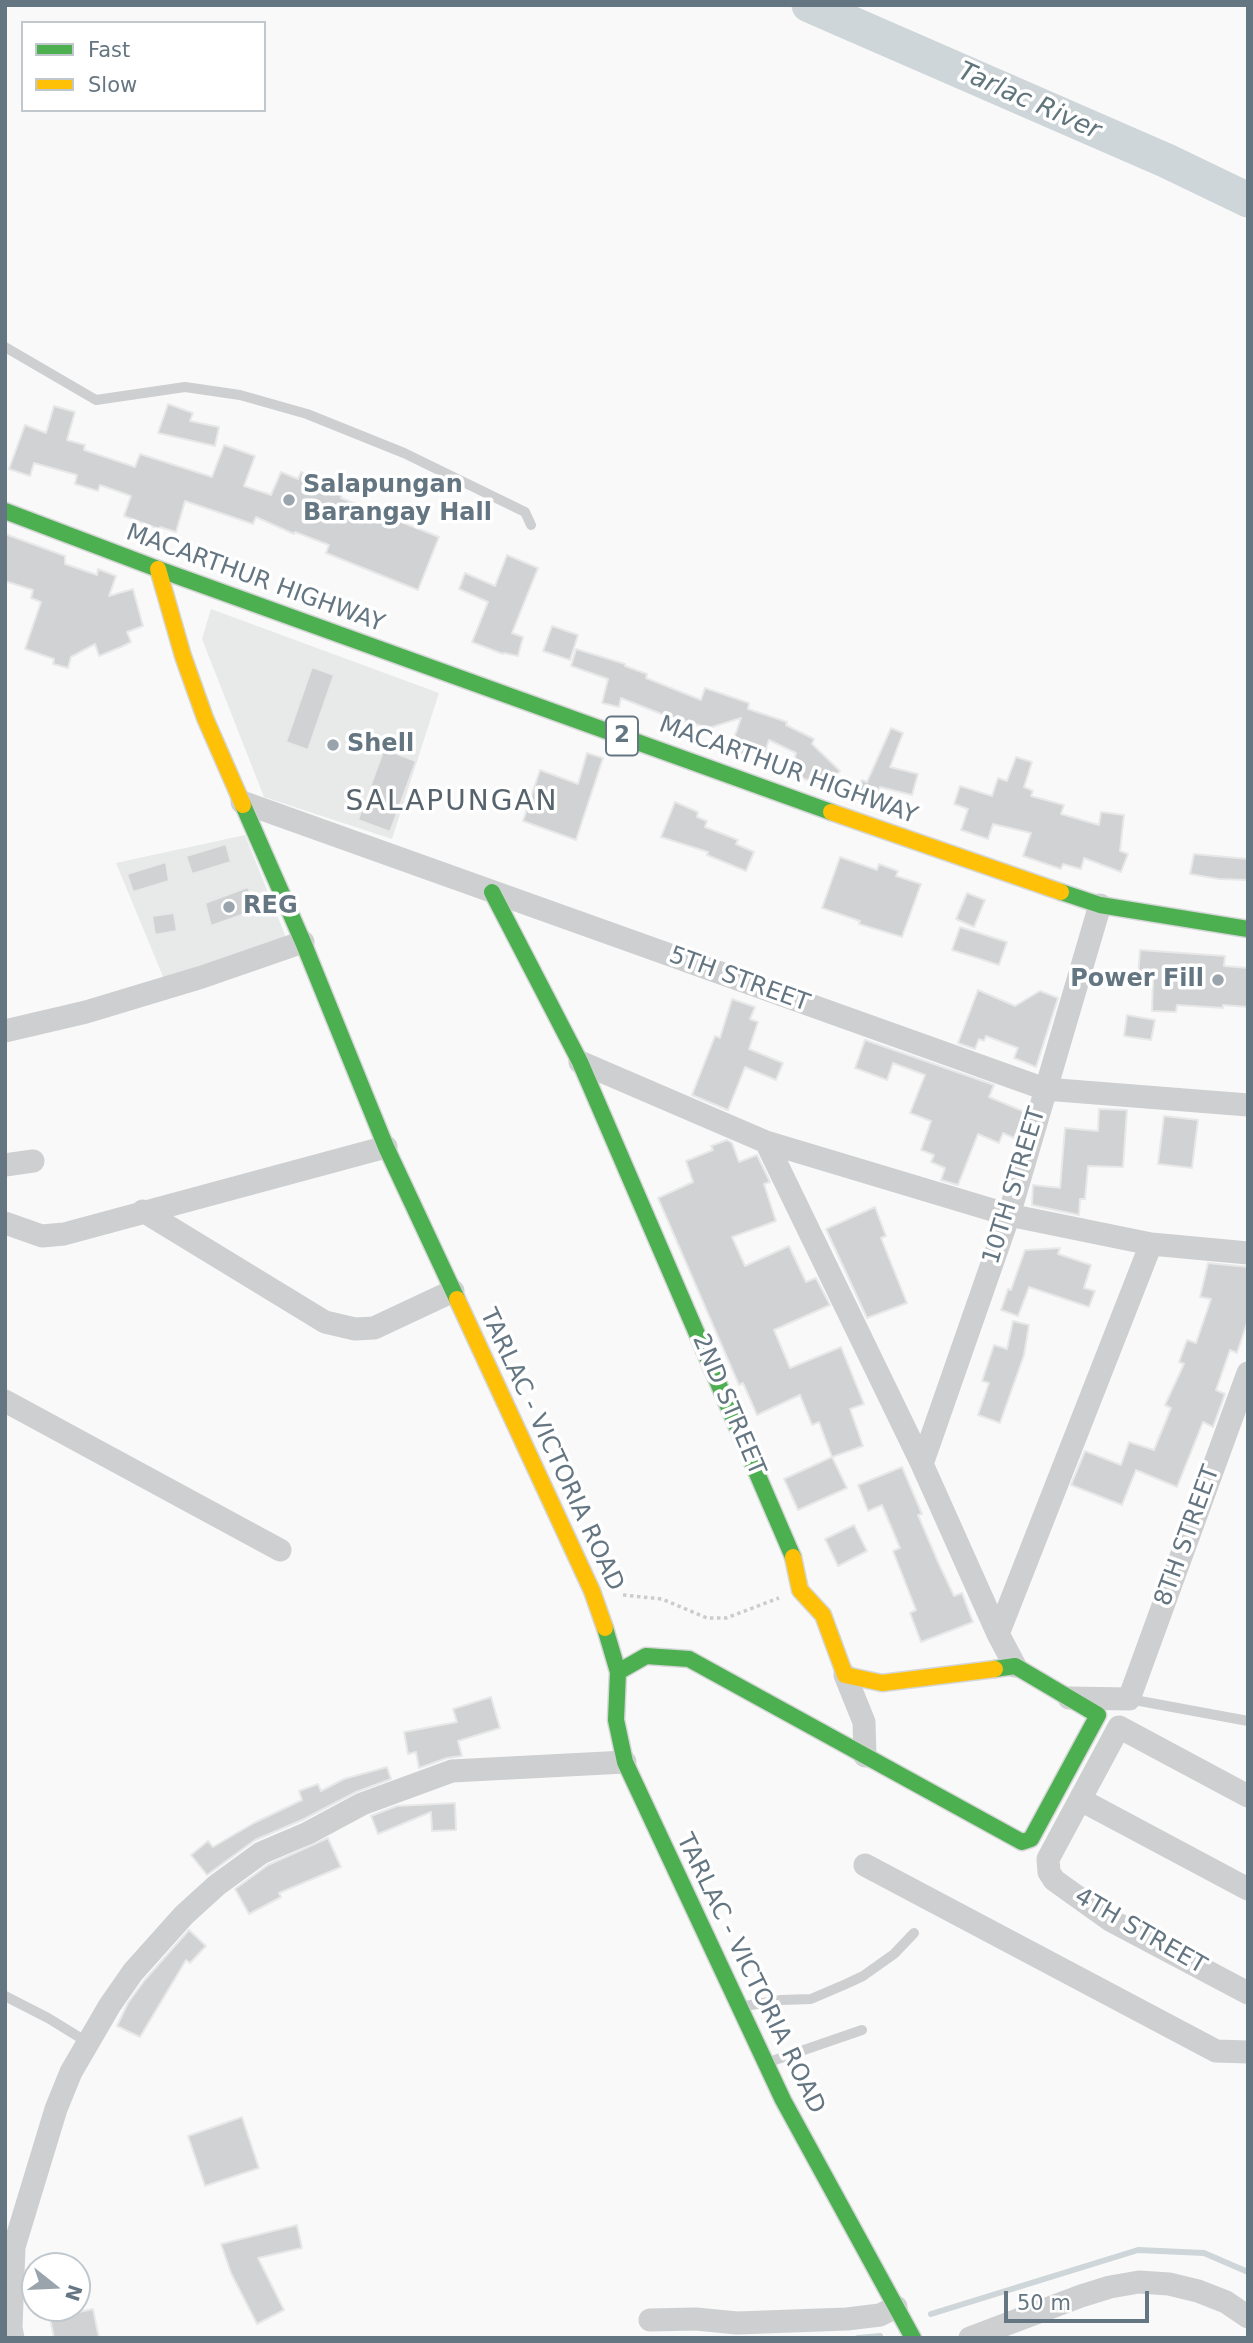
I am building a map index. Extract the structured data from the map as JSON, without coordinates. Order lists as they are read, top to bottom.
{
  "streets": {
    "main road": [
      "MACARTHUR HIGHWAY",
      "2",
      "2ND STREET",
      "TARLAC - VICTORIA ROAD"
    ],
    "street": [
      "5TH STREET",
      "10TH STREET",
      "8TH STREET",
      "4TH STREET"
    ]
  },
  "crossings": [
    ["MACARTHUR HIGHWAY", "10TH STREET"],
    ["MACARTHUR HIGHWAY", "TARLAC - VICTORIA ROAD"],
    ["5TH STREET", "10TH STREET"],
    ["5TH STREET", "2ND STREET"],
    ["5TH STREET", "TARLAC - VICTORIA ROAD"]
  ],
  "districts": ["SALAPUNGAN"],
  "water": ["Tarlac River"],
  "places": [
    "Salapungan Barangay Hall",
    "Shell",
    "REG",
    "Power Fill"
  ],
  "legend": ["Fast", "Slow"],
  "scale_bar": "50 m",
  "north": "right"
}
